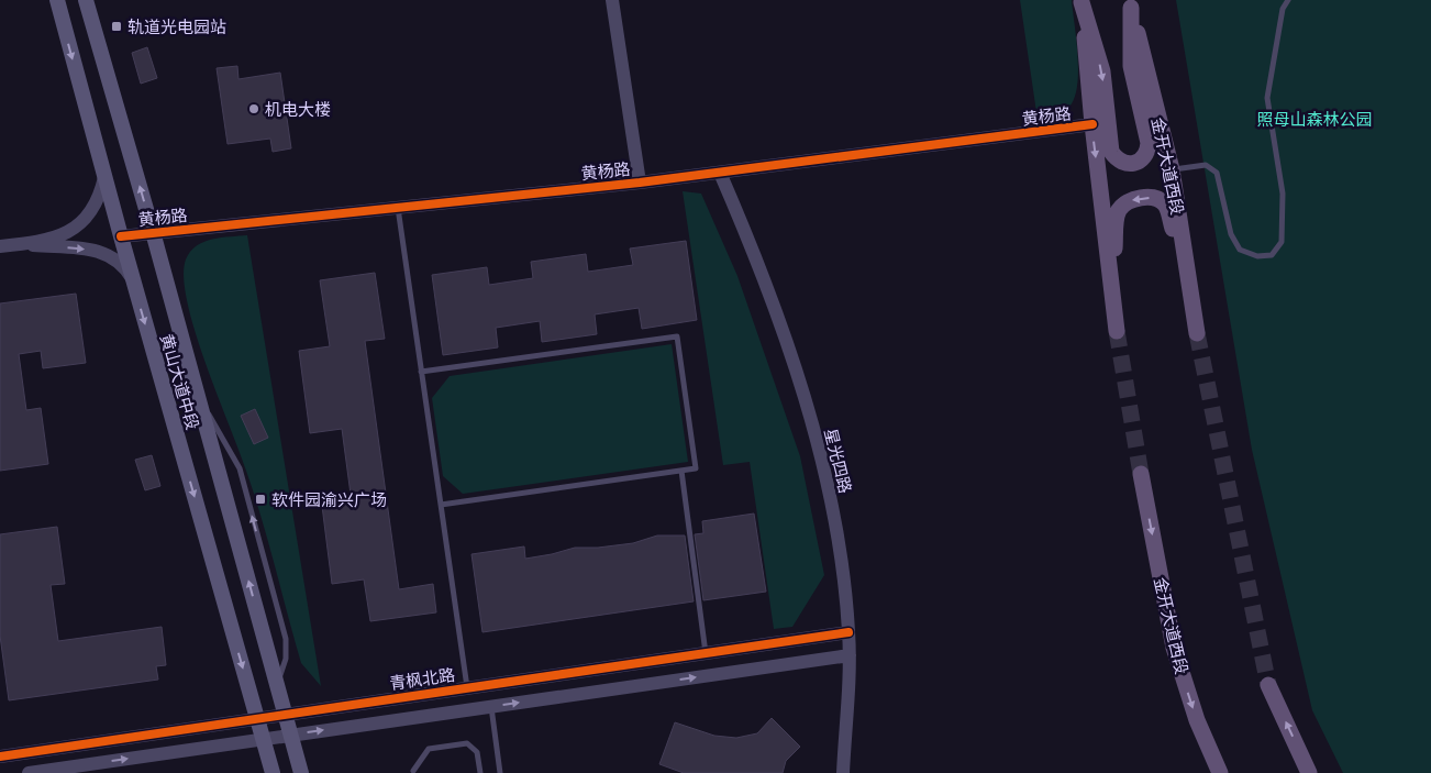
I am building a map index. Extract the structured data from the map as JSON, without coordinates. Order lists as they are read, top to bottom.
{
  "streets": {
    "main road": ["金开大道西段", "黄山大道中段"],
    "street": ["黄杨路", "星光四路", "青枫北路"]
  },
  "crossings": [
    ["黄杨路", "黄山大道中段"],
    ["黄杨路", "星光四路"],
    ["黄山大道中段", "青枫北路"],
    ["星光四路", "青枫北路"]
  ],
  "one_way": ["金开大道西段"],
  "parks": ["照母山森林公园"],
  "places": {
    "transit": ["轨道光电园站", "软件园渝兴广场"],
    "other": ["机电大楼"]
  }
}
